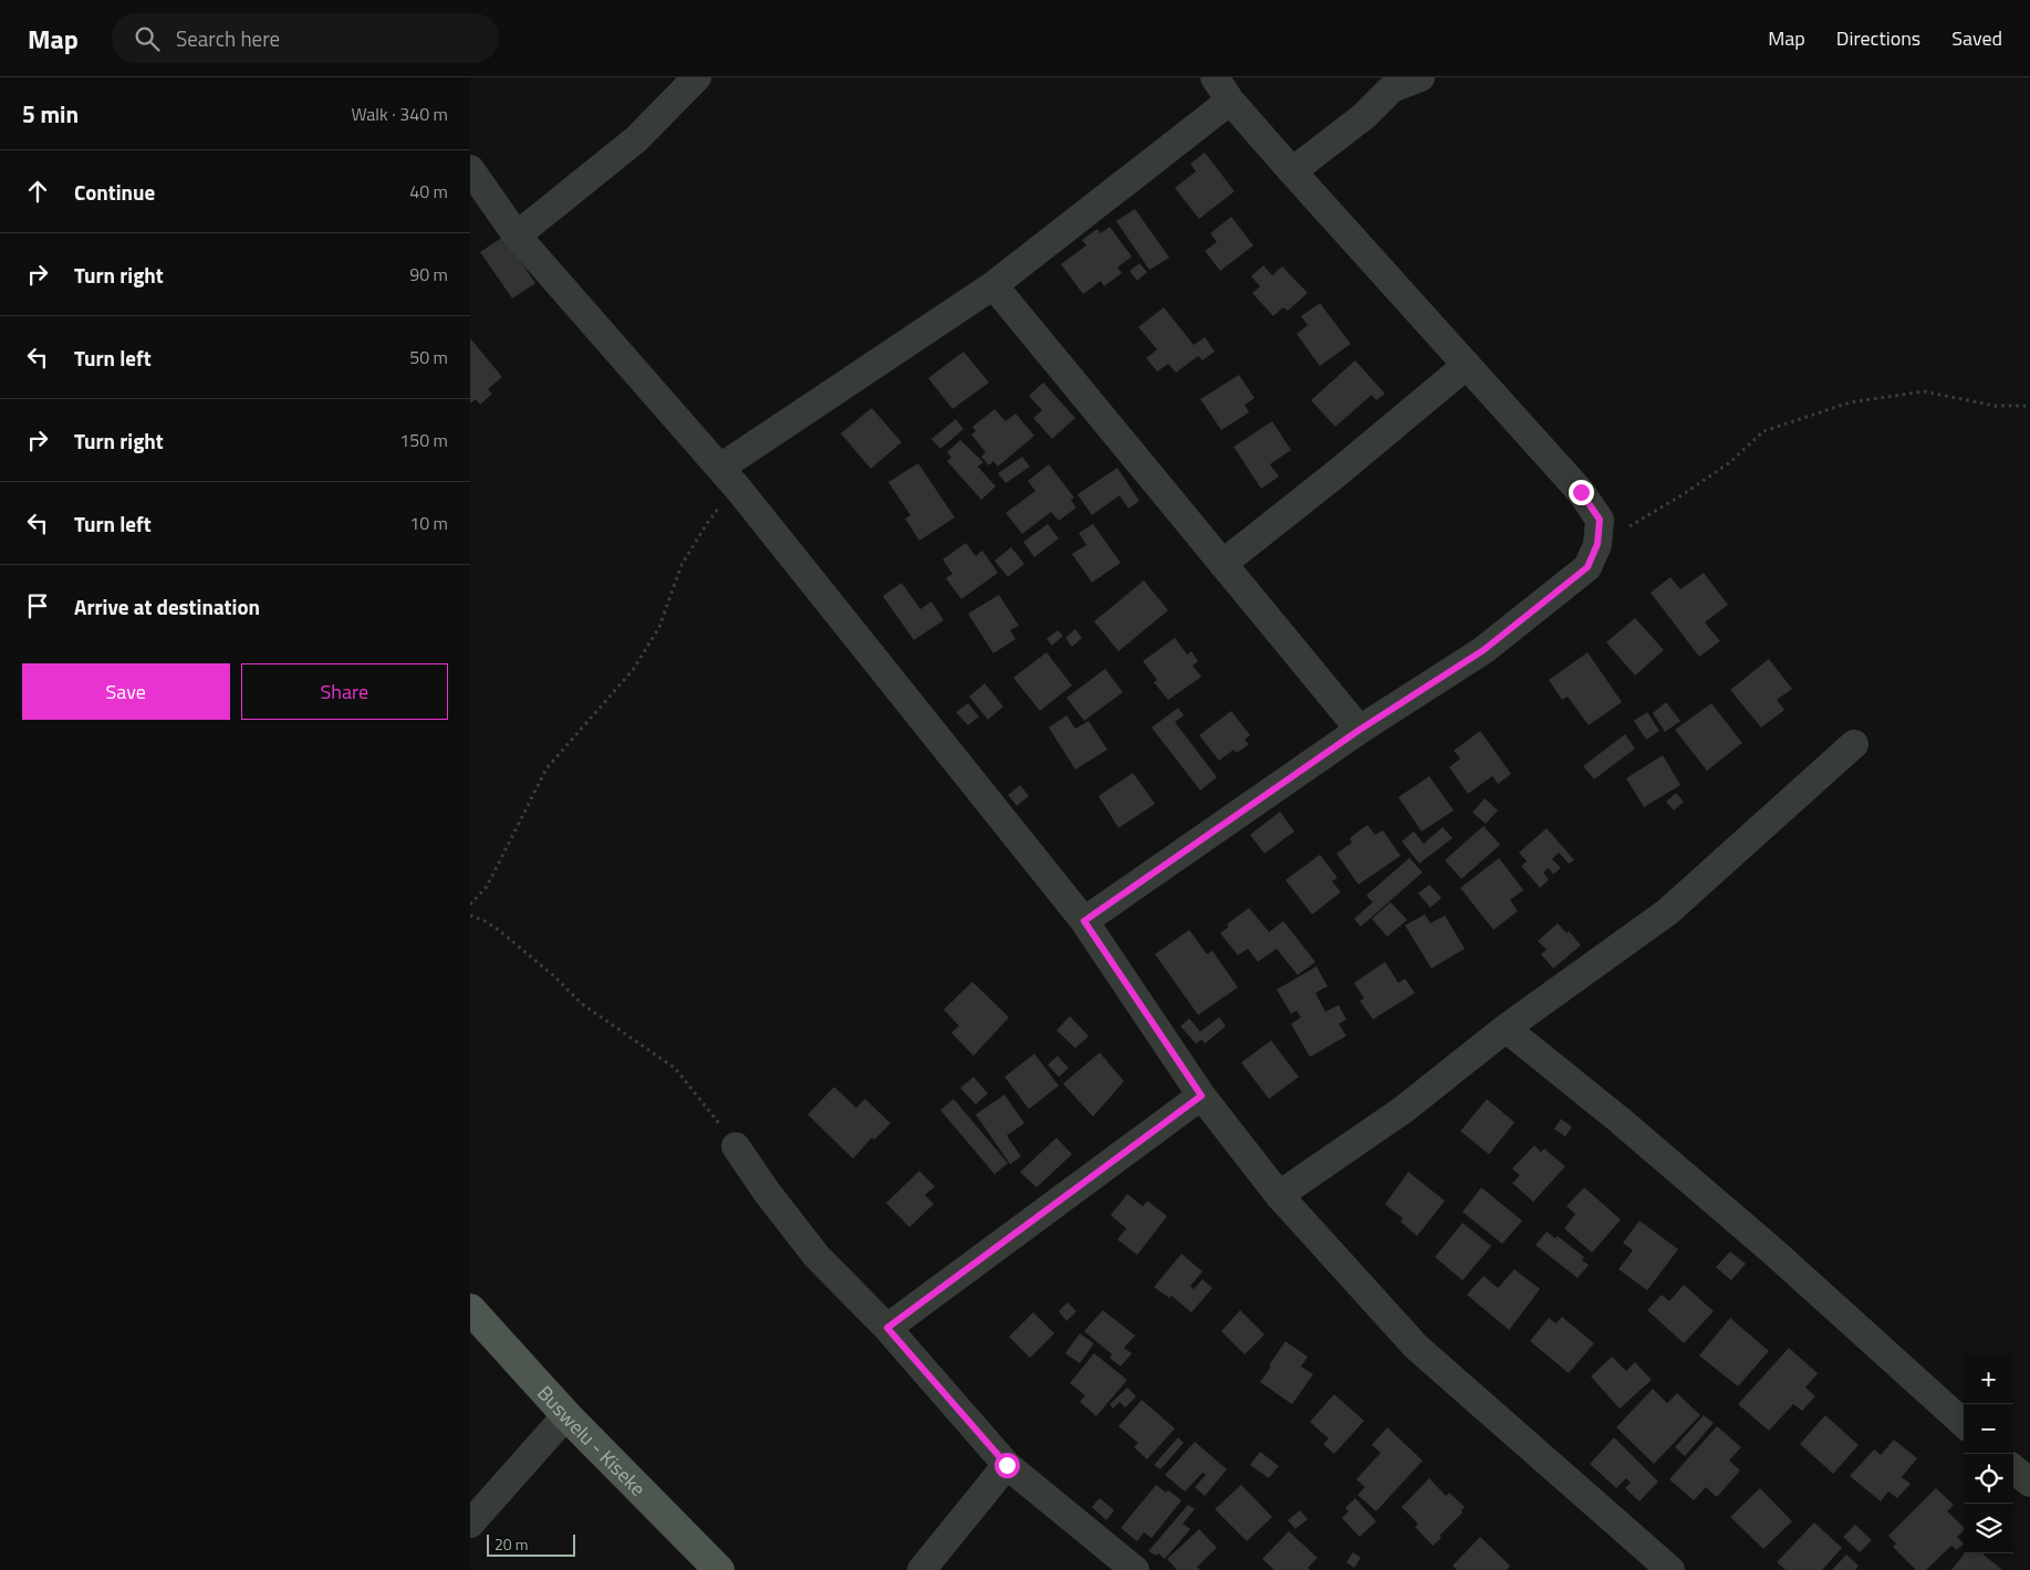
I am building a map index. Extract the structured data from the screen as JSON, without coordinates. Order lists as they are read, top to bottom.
{
  "streets": {
    "main road": ["Buswelu - Kiseke"]
  },
  "scale_bar": "20 m",
  "page": {
    "header": "Map",
    "search": "Search here",
    "nav": ["Map", "Directions", "Saved"],
    "heading": ["5 min", "Walk · 340 m"],
    "list": [
      ["Continue", "40 m"],
      ["Turn right", "90 m"],
      ["Turn left", "50 m"],
      ["Turn right", "150 m"],
      ["Turn left", "10 m"],
      "Arrive at destination"
    ],
    "buttons": ["Save", "Share"],
    "map_buttons": ["+", "−"],
    "scale": "20 m"
  }
}
